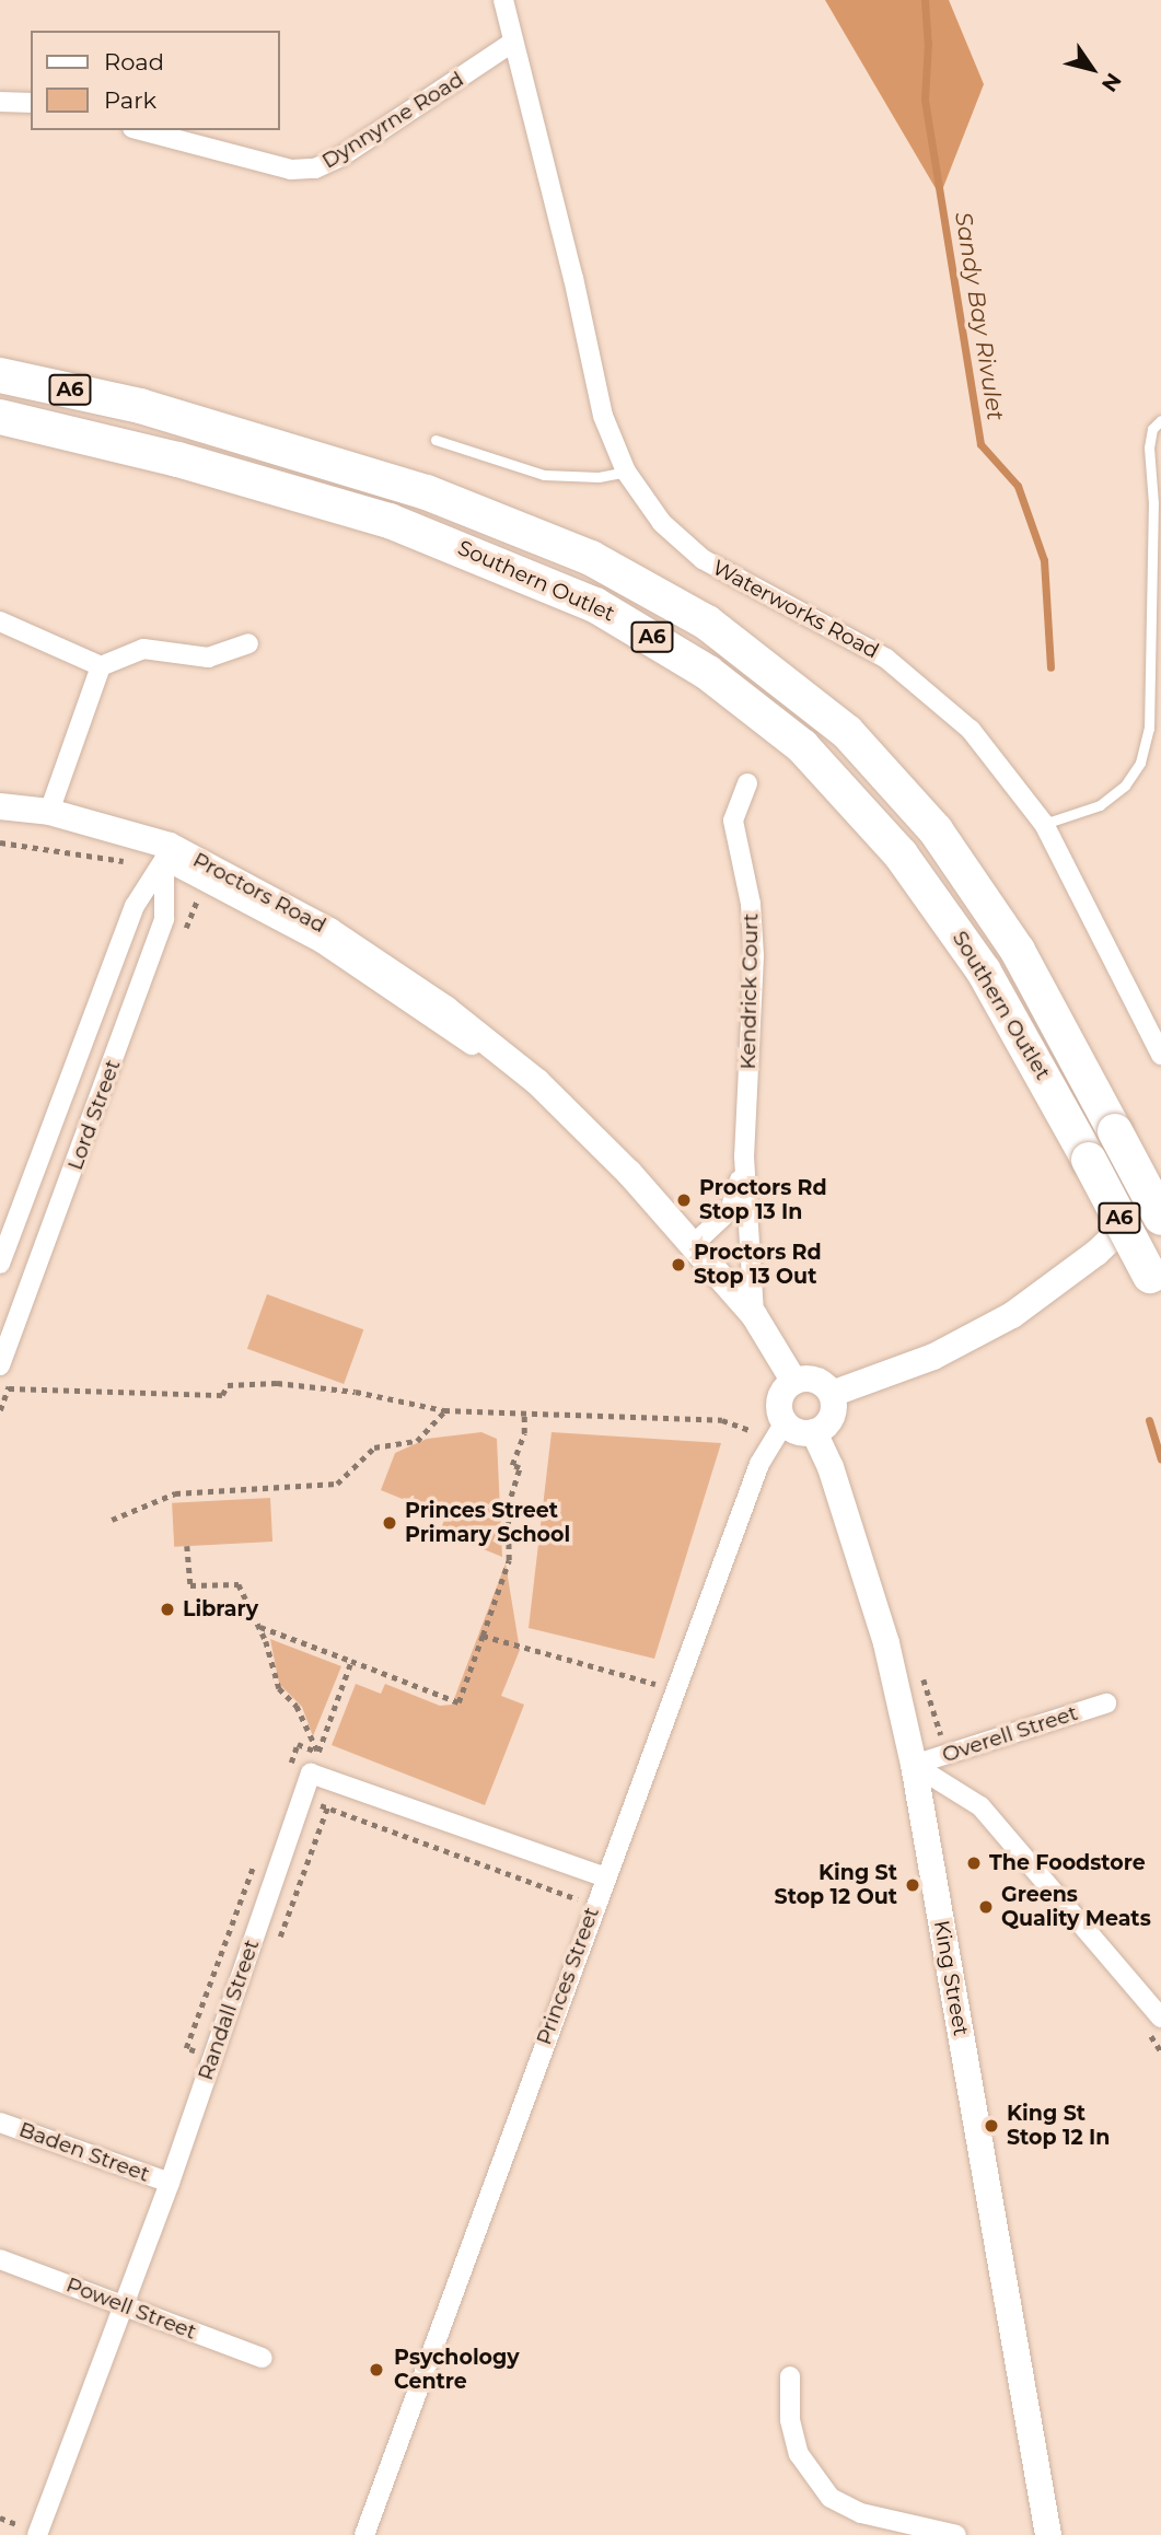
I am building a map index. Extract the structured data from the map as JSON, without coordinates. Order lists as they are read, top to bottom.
{
  "streets": {
    "highway": ["A6", "Southern Outlet"],
    "street": [
      "Dynnyrne Road",
      "Waterworks Road",
      "Proctors Road",
      "Kendrick Court",
      "Lord Street",
      "Overell Street",
      "Princes Street",
      "King Street",
      "Randall Street",
      "Baden Street",
      "Powell Street"
    ]
  },
  "crossings": [
    ["Dynnyrne Road", "Waterworks Road"],
    ["Proctors Road", "Kendrick Court"],
    ["Proctors Road", "Lord Street"],
    ["Proctors Road", "Princes Street"],
    ["Proctors Road", "King Street"],
    ["Overell Street", "King Street"],
    ["Princes Street", "King Street"],
    ["Princes Street", "Randall Street"],
    ["Randall Street", "Baden Street"],
    ["Randall Street", "Powell Street"]
  ],
  "water": ["Sandy Bay Rivulet"],
  "places": [
    "Proctors Rd Stop 13 In",
    "Proctors Rd Stop 13 Out",
    "Princes Street Primary School",
    "Library",
    "The Foodstore",
    "King St Stop 12 Out",
    "Greens Quality Meats",
    "King St Stop 12 In",
    "Psychology Centre"
  ],
  "legend": ["Road", "Park"],
  "north": "bottom right"
}
